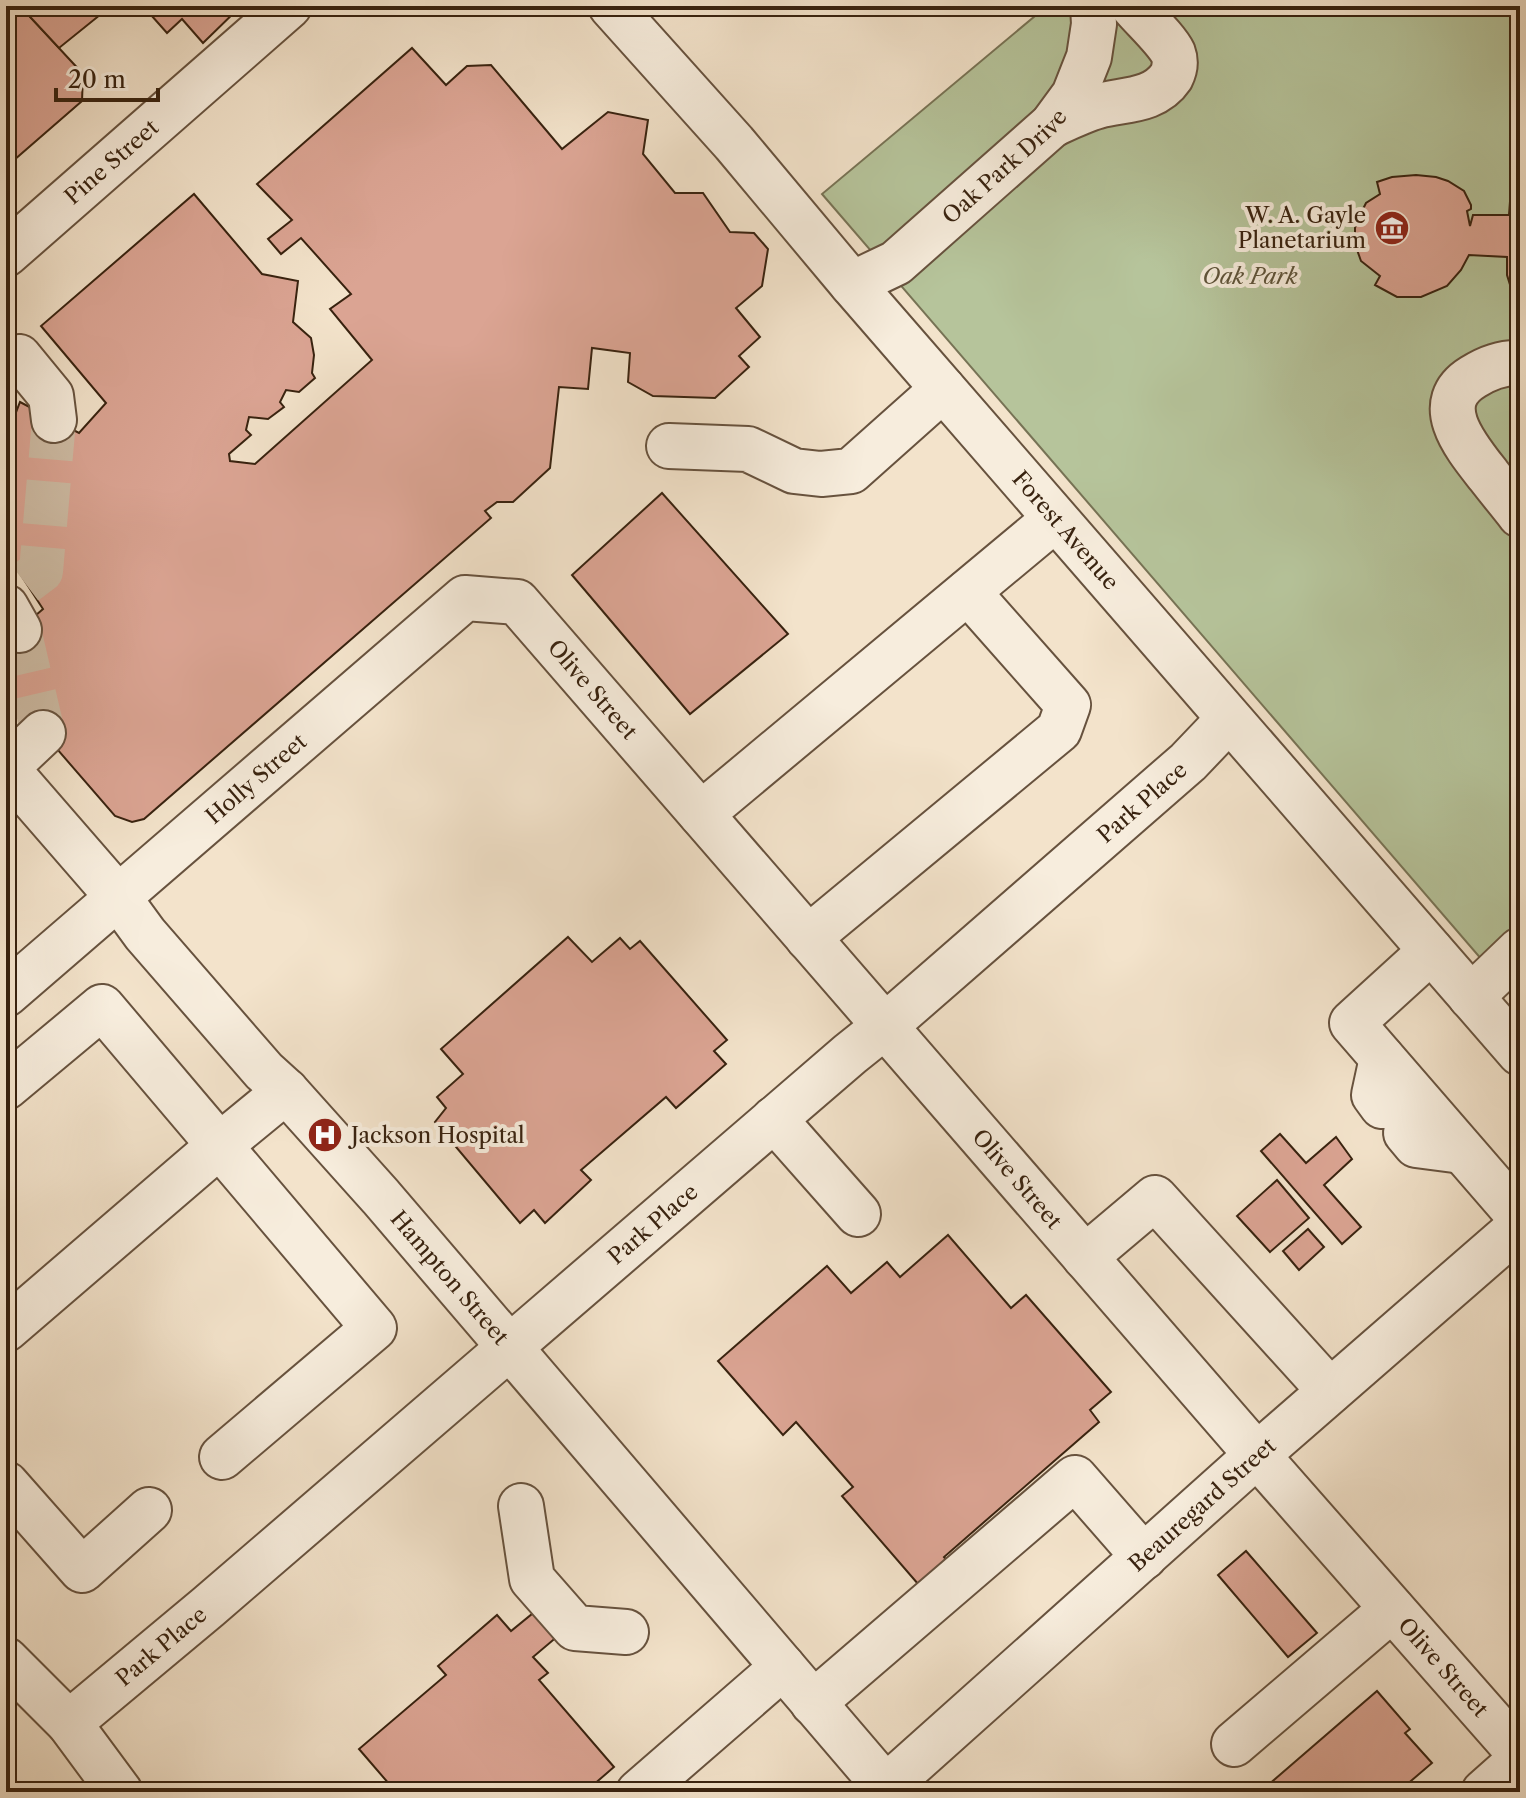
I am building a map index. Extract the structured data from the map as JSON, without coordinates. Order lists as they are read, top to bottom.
{
  "streets": {
    "street": [
      "Pine Street",
      "Oak Park Drive",
      "Forest Avenue",
      "Olive Street",
      "Holly Street",
      "Park Place",
      "Hampton Street",
      "Beauregard Street"
    ]
  },
  "crossings": [
    ["Oak Park Drive", "Forest Avenue"],
    ["Forest Avenue", "Park Place"],
    ["Olive Street", "Holly Street"],
    ["Olive Street", "Park Place"],
    ["Olive Street", "Beauregard Street"],
    ["Holly Street", "Hampton Street"],
    ["Park Place", "Hampton Street"],
    ["Hampton Street", "Beauregard Street"]
  ],
  "parks": ["Oak Park"],
  "places": {
    "museum": ["W. A. Gayle Planetarium"],
    "hospital": ["Jackson Hospital"]
  },
  "scale_bar": "20 m"
}
